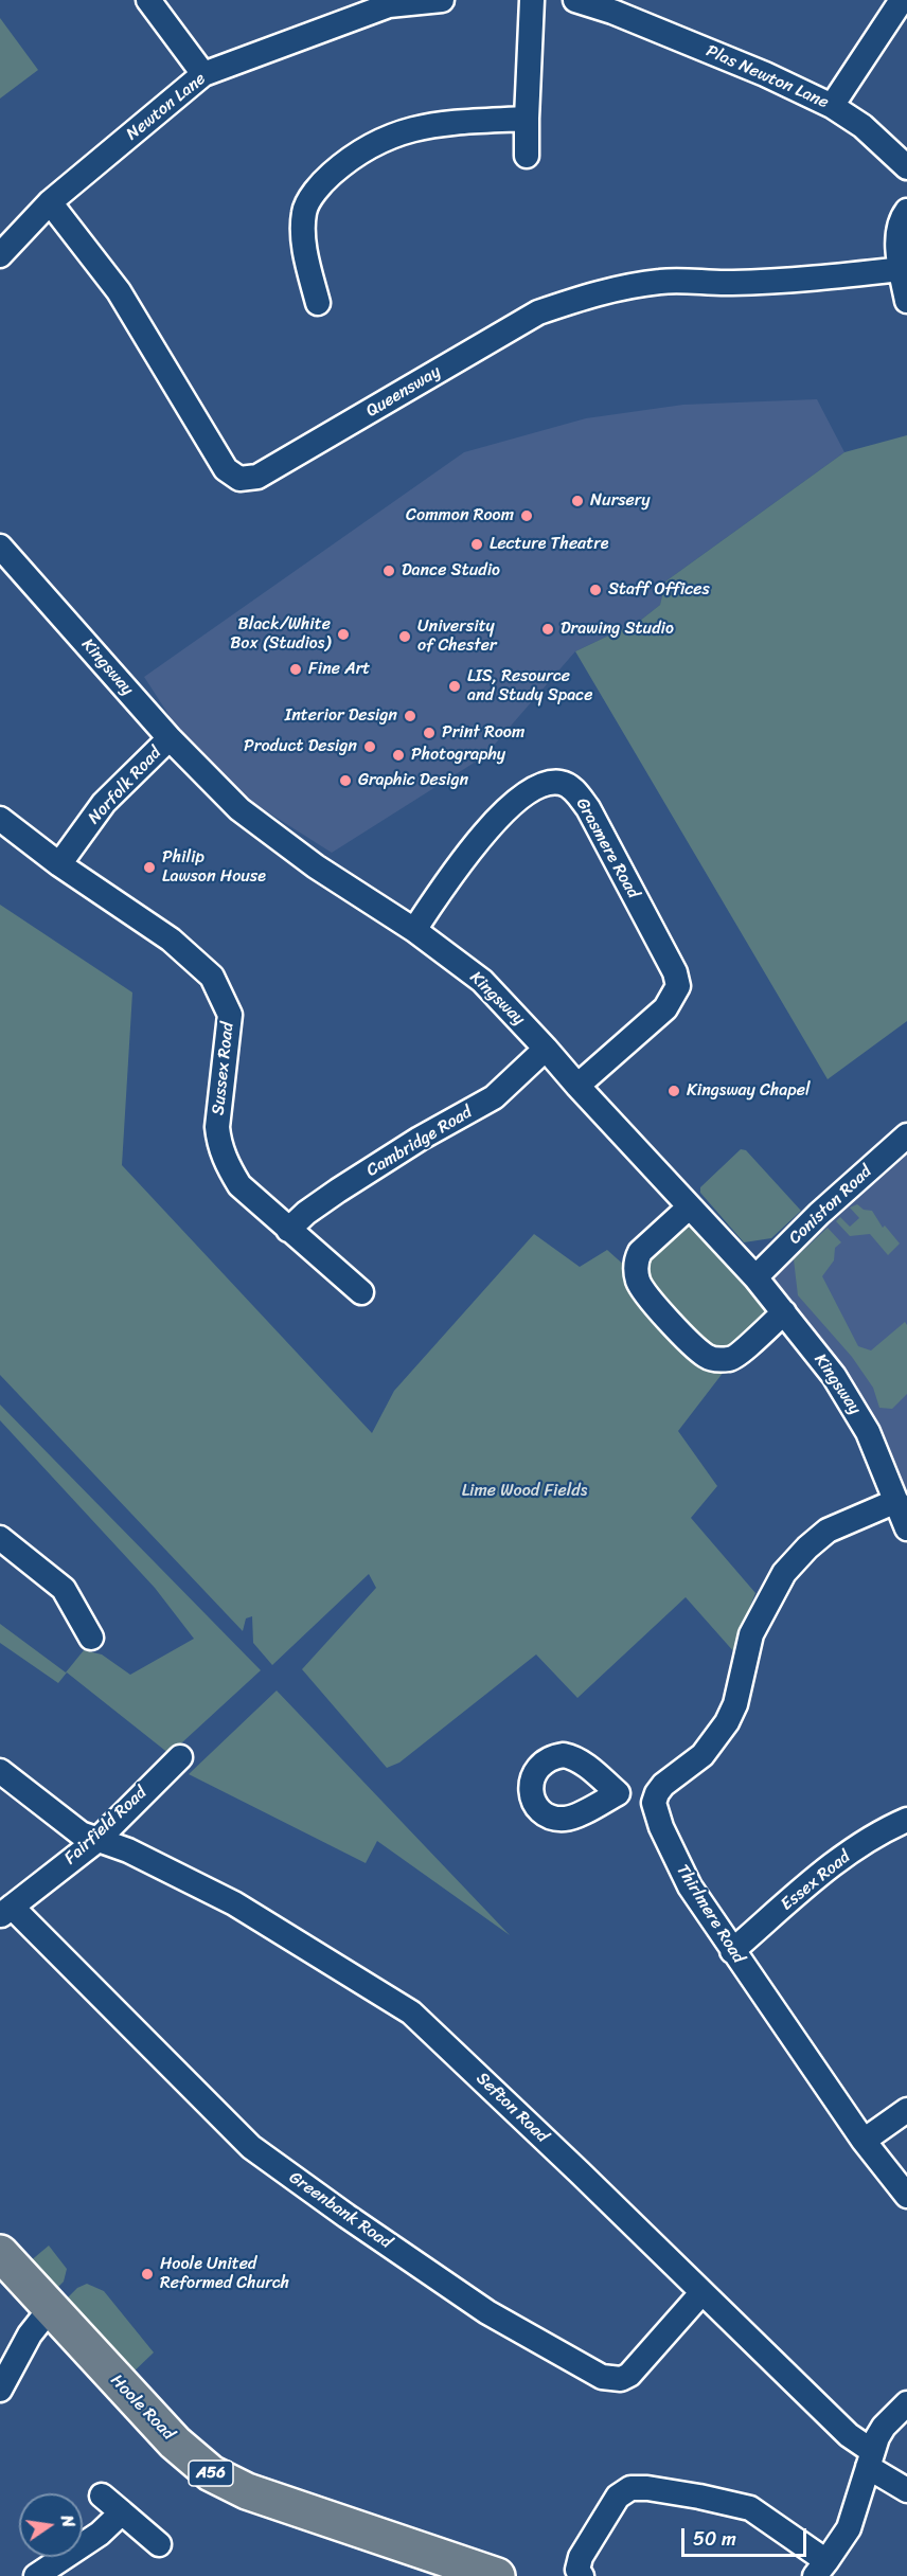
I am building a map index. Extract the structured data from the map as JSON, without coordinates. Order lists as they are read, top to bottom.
{
  "streets": {
    "highway": ["Hoole Road", "A56"],
    "street": [
      "Plas Newton Lane",
      "Newton Lane",
      "Queensway",
      "Kingsway",
      "Norfolk Road",
      "Grasmere Road",
      "Sussex Road",
      "Cambridge Road",
      "Coniston Road",
      "Fairfield Road",
      "Essex Road",
      "Thirlmere Road",
      "Sefton Road",
      "Greenbank Road"
    ]
  },
  "crossings": [
    ["Newton Lane", "Queensway"],
    ["Kingsway", "Norfolk Road"],
    ["Kingsway", "Grasmere Road"],
    ["Kingsway", "Cambridge Road"],
    ["Kingsway", "Coniston Road"],
    ["Norfolk Road", "Sussex Road"],
    ["Sussex Road", "Cambridge Road"],
    ["Fairfield Road", "Sefton Road"],
    ["Fairfield Road", "Greenbank Road"],
    ["Essex Road", "Thirlmere Road"],
    ["Sefton Road", "Greenbank Road"]
  ],
  "parks": ["Lime Wood Fields"],
  "places": [
    "Nursery",
    "Common Room",
    "Lecture Theatre",
    "Dance Studio",
    "Staff Offices",
    "Drawing Studio",
    "Black/White Box (Studios)",
    "University of Chester",
    "Fine Art",
    "LIS, Resource and Study Space",
    "Interior Design",
    "Print Room",
    "Product Design",
    "Photography",
    "Graphic Design",
    "Philip Lawson House",
    "Kingsway Chapel",
    "Hoole United Reformed Church"
  ],
  "scale_bar": "50 m",
  "north": "right"
}
